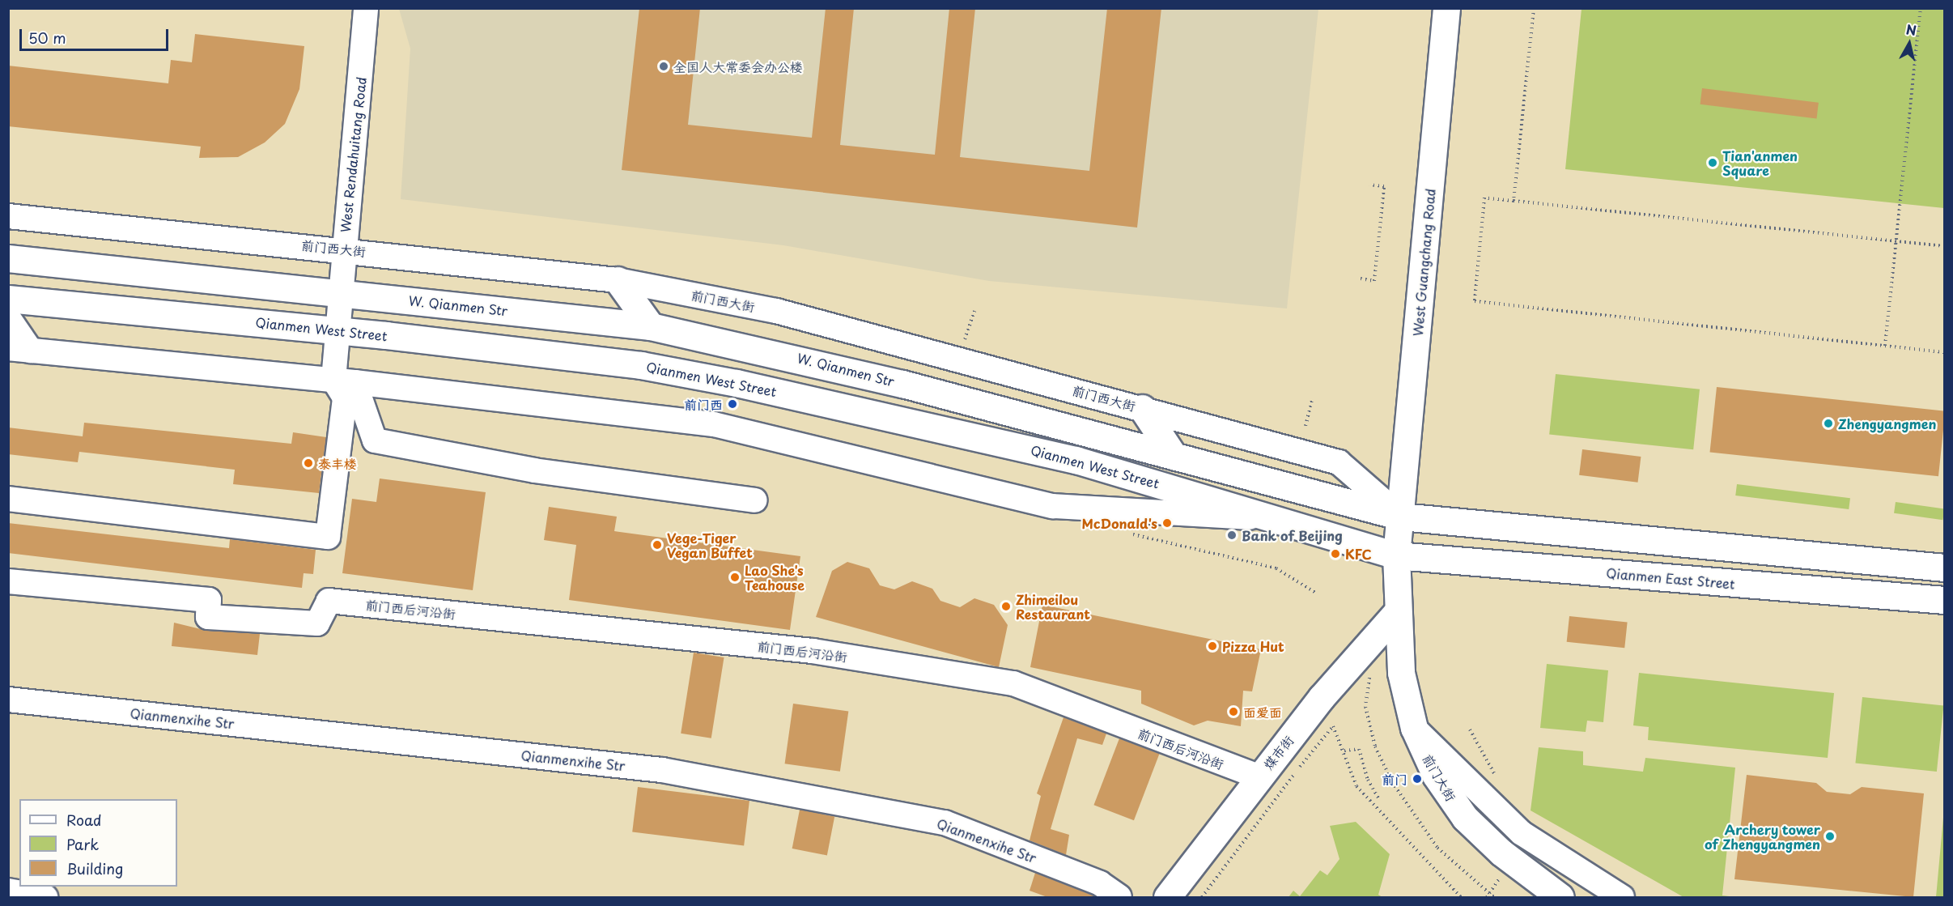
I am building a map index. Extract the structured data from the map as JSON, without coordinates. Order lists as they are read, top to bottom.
{
  "streets": {
    "main road": [
      "West Guangchang Road",
      "W. Qianmen Str",
      "Qianmen West Street",
      "Qianmen East Street",
      "煤市街",
      "前门大街"
    ],
    "street": [
      "West Rendahuitang Road",
      "前门西大街",
      "前门西后河沿街",
      "Qianmenxihe Str"
    ]
  },
  "crossings": [
    ["West Rendahuitang Road", "前门西大街"],
    ["West Rendahuitang Road", "W. Qianmen Str"],
    ["West Rendahuitang Road", "Qianmen West Street"],
    ["前门西大街", "West Guangchang Road"],
    ["West Guangchang Road", "Qianmen West Street"],
    ["West Guangchang Road", "Qianmen East Street"],
    ["West Guangchang Road", "前门大街"],
    ["Qianmen West Street", "Qianmen East Street"],
    ["Qianmen West Street", "前门大街"],
    ["Qianmen East Street", "前门大街"],
    ["前门西后河沿街", "煤市街"],
    ["煤市街", "前门大街"]
  ],
  "places": [
    "全国人大常委会办公楼",
    "Tian'anmen Square",
    "前门西",
    "Zhengyangmen",
    "泰丰楼",
    "McDonald's",
    "Bank of Beijing",
    "Vege-Tiger Vegan Buffet",
    "KFC",
    "Lao She's Teahouse",
    "Zhimeilou Restaurant",
    "Pizza Hut",
    "面爱面",
    "前门",
    "Archery tower of Zhengyangmen"
  ],
  "legend": ["Road", "Park", "Building"],
  "scale_bar": "50 m",
  "north": "top"
}
